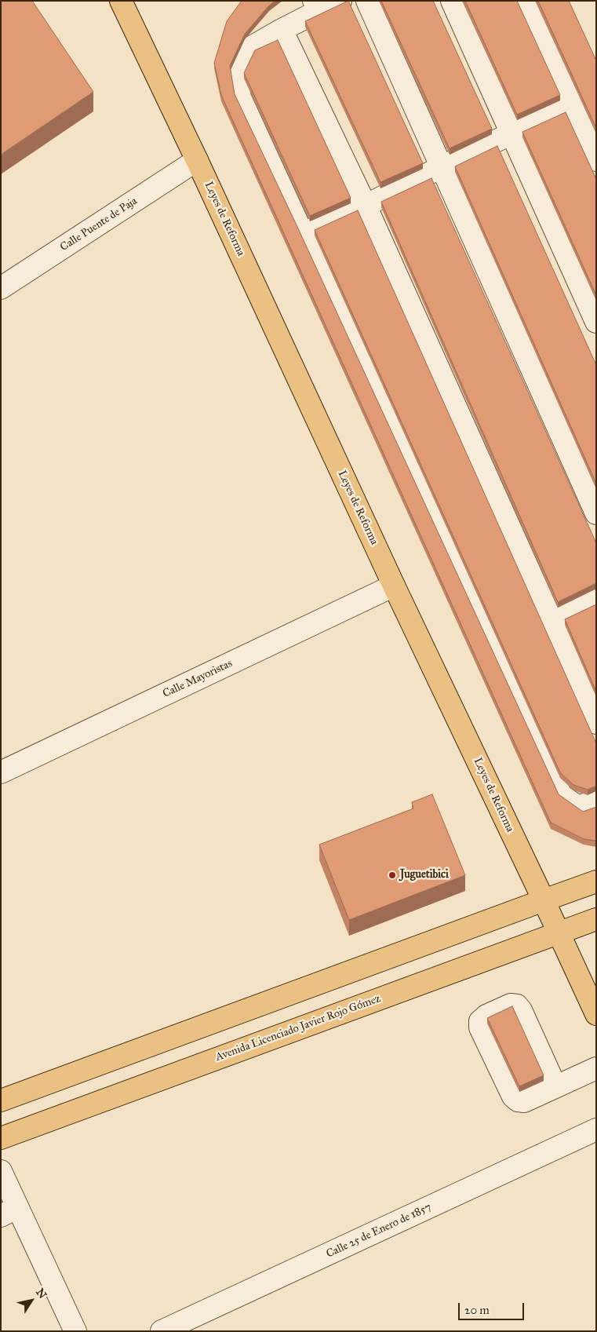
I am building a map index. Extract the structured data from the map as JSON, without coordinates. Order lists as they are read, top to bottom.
{
  "streets": {
    "main road": ["Leyes de Reforma", "Avenida Licenciado Javier Rojo Gómez"],
    "street": ["Calle Puente de Paja", "Calle Mayoristas", "Calle 25 de Enero de 1857"]
  },
  "crossings": [
    ["Leyes de Reforma", "Calle Puente de Paja"],
    ["Leyes de Reforma", "Calle Mayoristas"],
    ["Leyes de Reforma", "Avenida Licenciado Javier Rojo Gómez"]
  ],
  "places": ["Juguetibici"],
  "scale_bar": "20 m",
  "north": "top right"
}
